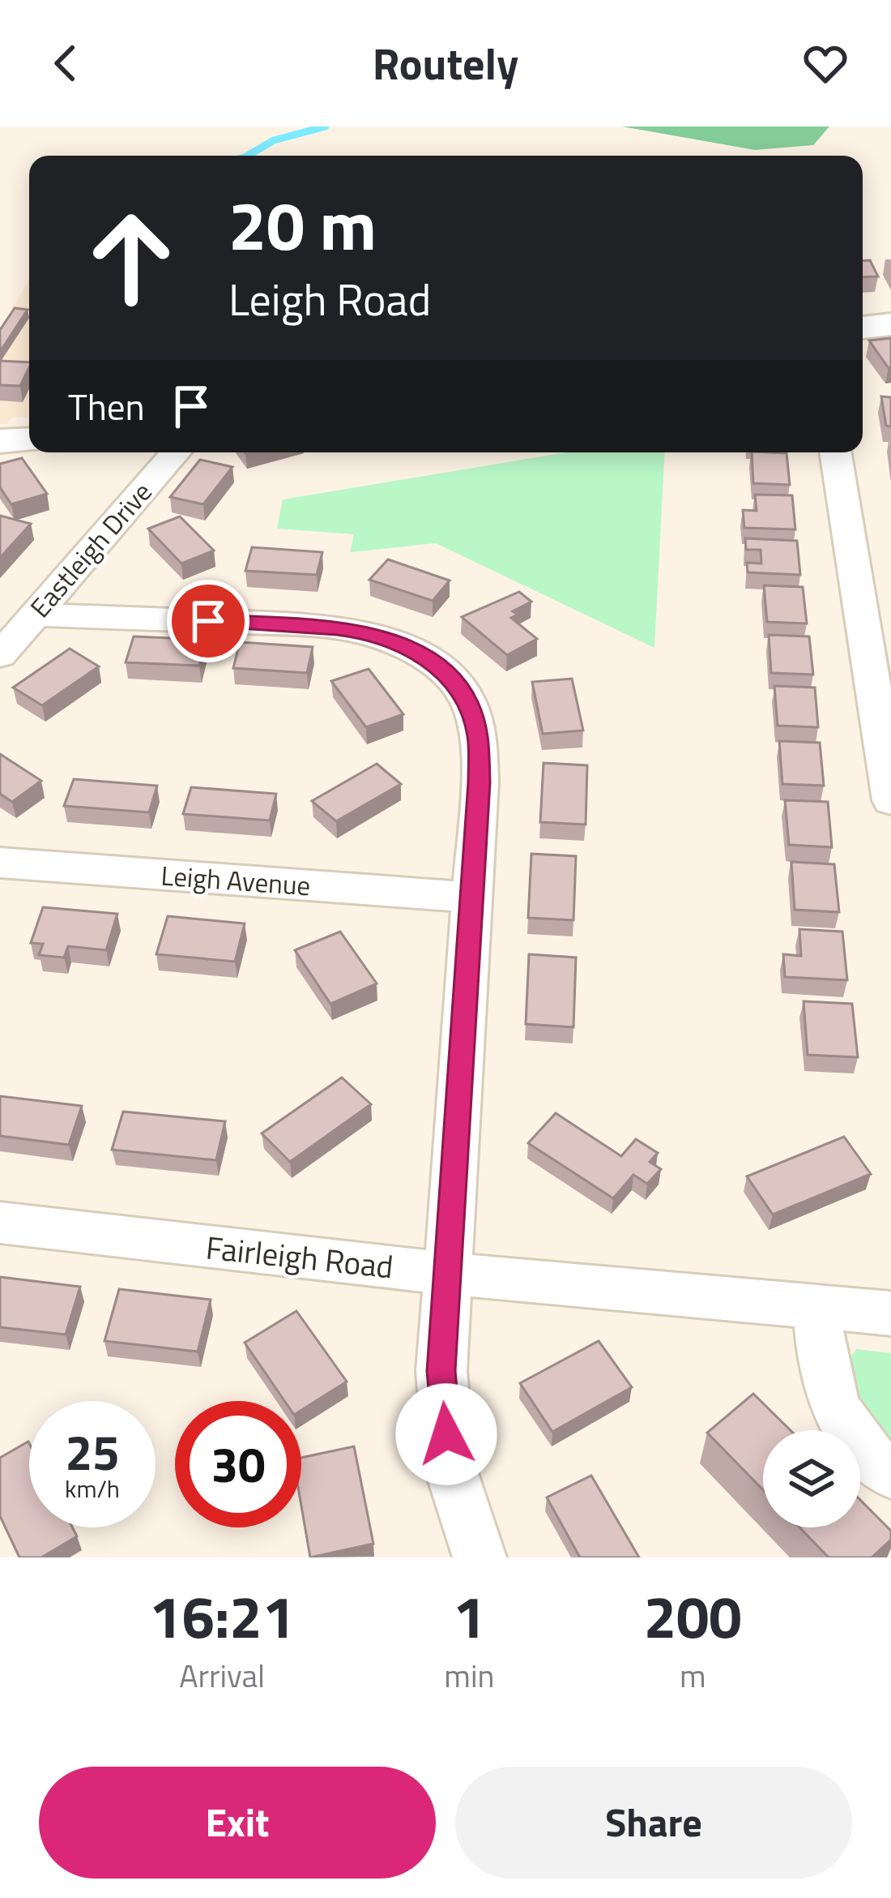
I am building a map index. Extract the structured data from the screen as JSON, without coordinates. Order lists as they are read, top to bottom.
{
  "streets": {
    "street": ["Eastleigh Drive", "Leigh Avenue", "Fairleigh Road"]
  },
  "page": {
    "header": "Routely",
    "turn": ["20 m", "Leigh Road"],
    "then": "Then",
    "speed": "25 km/h",
    "limit": "30",
    "eta": [
      "16:21",
      "Arrival",
      "1",
      "min",
      "200",
      "m"
    ],
    "buttons": ["Exit", "Share"]
  }
}
